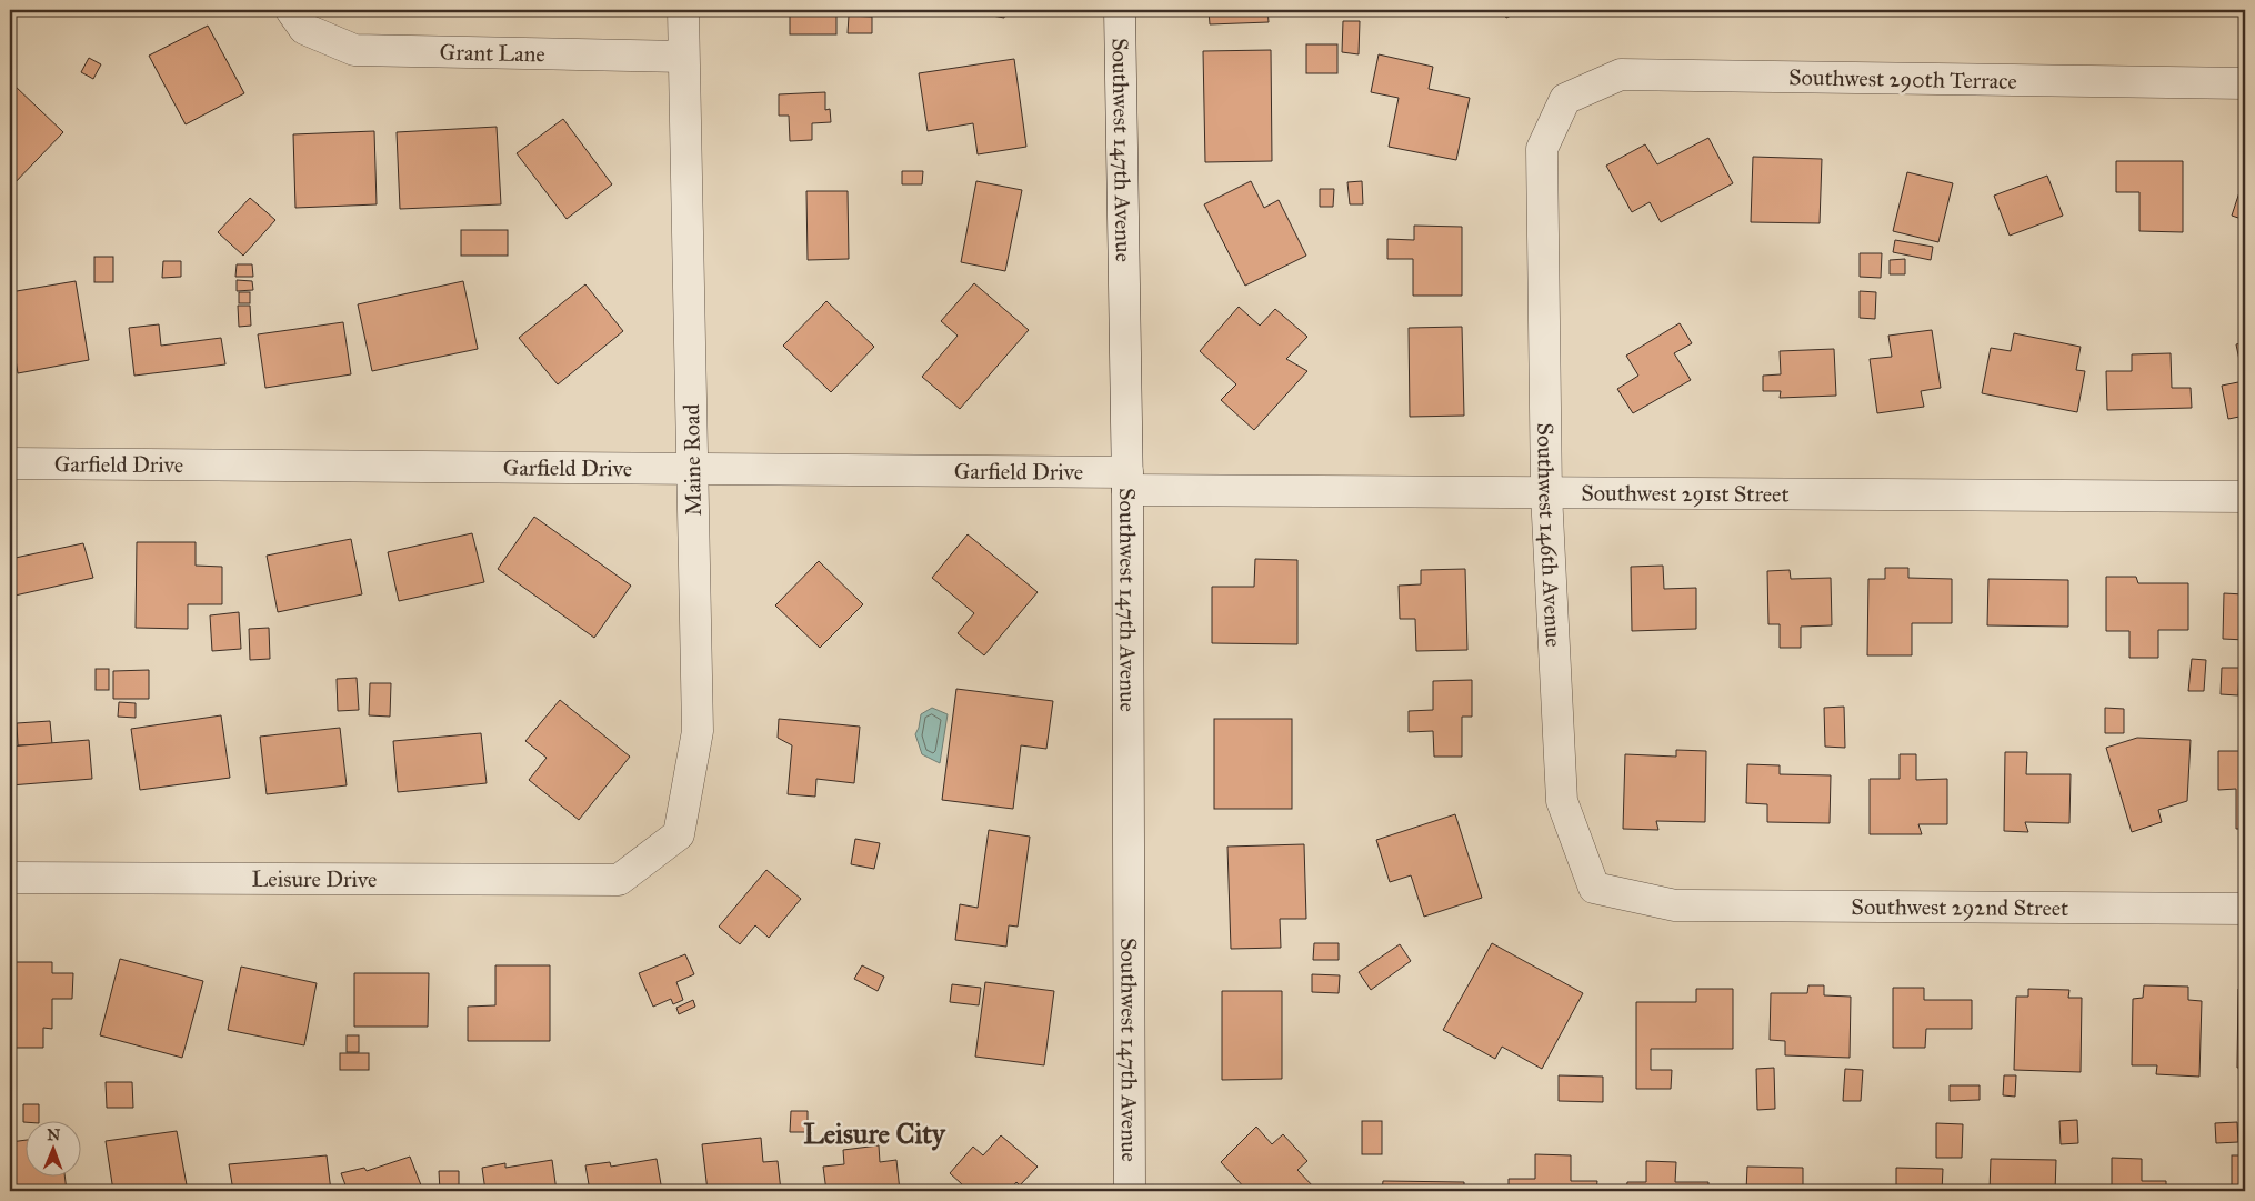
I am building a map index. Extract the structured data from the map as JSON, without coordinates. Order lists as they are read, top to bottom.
{
  "streets": {
    "street": [
      "Grant Lane",
      "Southwest 290th Terrace",
      "Southwest 147th Avenue",
      "Maine Road",
      "Garfield Drive",
      "Southwest 291st Street",
      "Southwest 146th Avenue",
      "Leisure Drive",
      "Southwest 292nd Street"
    ]
  },
  "crossings": [
    ["Grant Lane", "Maine Road"],
    ["Southwest 290th Terrace", "Southwest 146th Avenue"],
    ["Southwest 147th Avenue", "Garfield Drive"],
    ["Southwest 147th Avenue", "Southwest 291st Street"],
    ["Maine Road", "Garfield Drive"],
    ["Maine Road", "Leisure Drive"],
    ["Garfield Drive", "Southwest 291st Street"],
    ["Southwest 291st Street", "Southwest 146th Avenue"],
    ["Southwest 146th Avenue", "Southwest 292nd Street"]
  ],
  "districts": ["Leisure City"],
  "north": "top"
}
